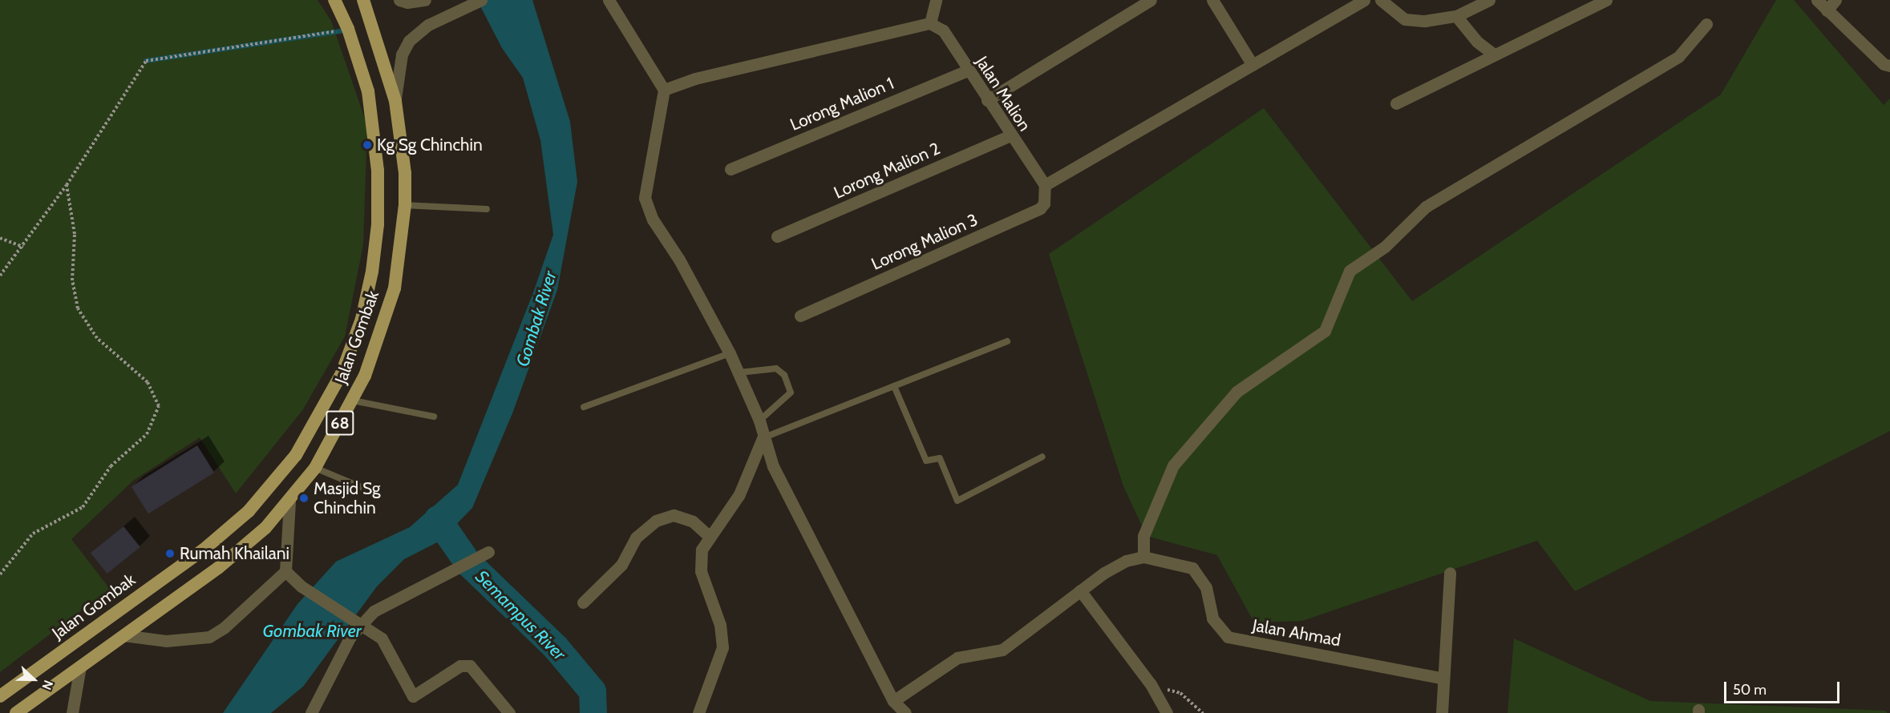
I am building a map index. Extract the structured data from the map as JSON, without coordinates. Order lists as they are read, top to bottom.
{
  "streets": {
    "main road": ["Jalan Gombak", "68"],
    "street": [
      "Jalan Malion",
      "Lorong Malion 1",
      "Lorong Malion 2",
      "Lorong Malion 3",
      "Jalan Ahmad"
    ]
  },
  "crossings": [
    ["Jalan Malion", "Lorong Malion 1"],
    ["Jalan Malion", "Lorong Malion 2"],
    ["Jalan Malion", "Lorong Malion 3"]
  ],
  "water": ["Gombak River", "Semampus River"],
  "places": ["Kg Sg Chinchin", "Masjid Sg Chinchin", "Rumah Khailani"],
  "scale_bar": "50 m",
  "north": "right"
}
